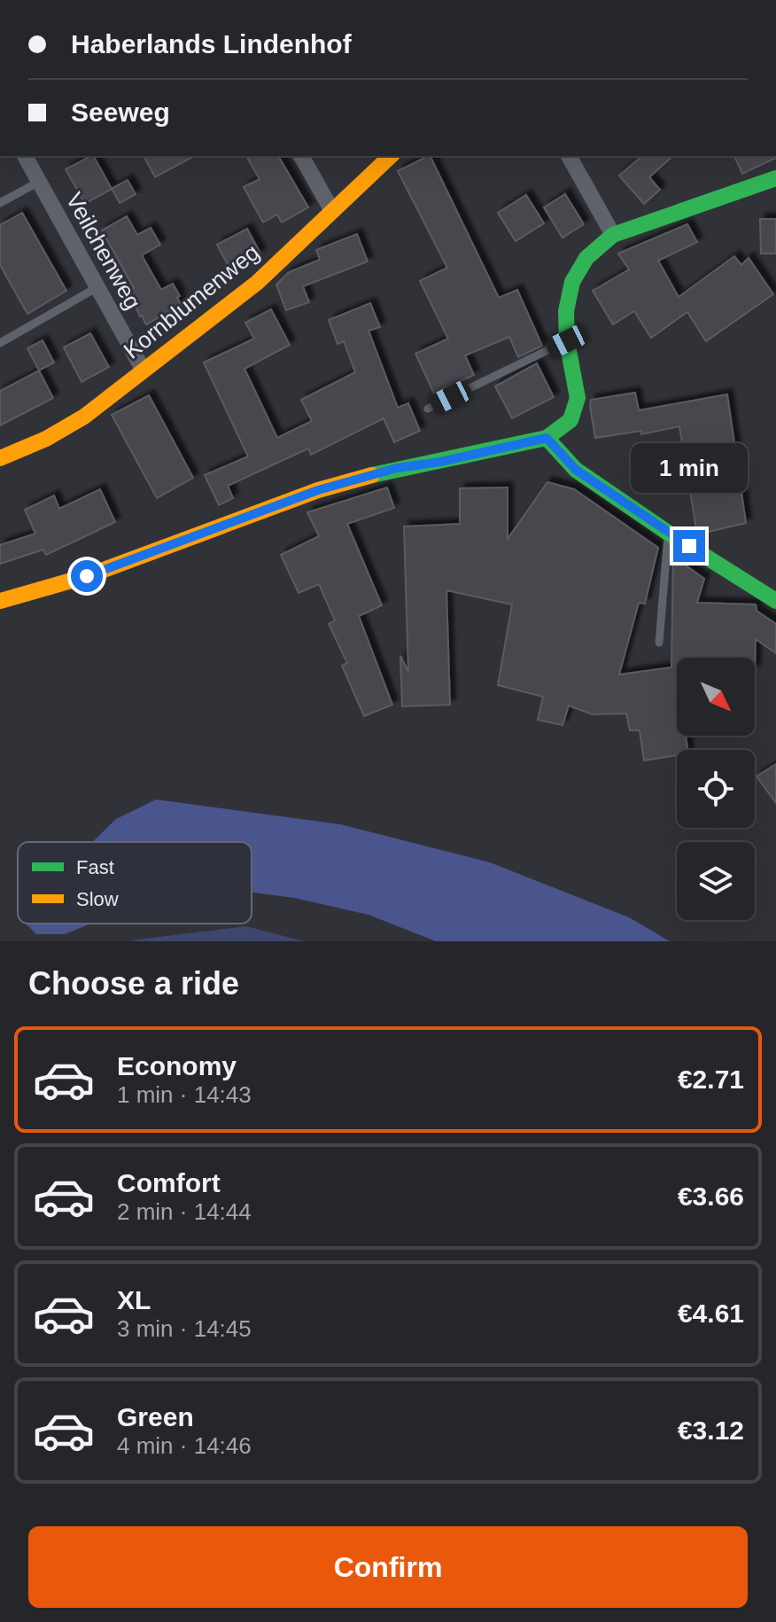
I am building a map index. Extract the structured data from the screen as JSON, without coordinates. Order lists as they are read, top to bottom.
{
  "streets": {
    "street": ["Veilchenweg", "Kornblumenweg"]
  },
  "crossings": [
    ["Veilchenweg", "Kornblumenweg"]
  ],
  "legend": ["Fast", "Slow"],
  "north": "bottom right",
  "page": {
    "banner": ["Haberlands Lindenhof", "Seeweg"],
    "bubble": "1 min",
    "heading": "Choose a ride",
    "list": [
      {
        "name": "Economy",
        "note": "1 min · 14:43",
        "value": "€2.71"
      },
      {
        "name": "Comfort",
        "note": "2 min · 14:44",
        "value": "€3.66"
      },
      {
        "name": "XL",
        "note": "3 min · 14:45",
        "value": "€4.61"
      },
      {
        "name": "Green",
        "note": "4 min · 14:46",
        "value": "€3.12"
      }
    ],
    "buttons": "Confirm"
  }
}
